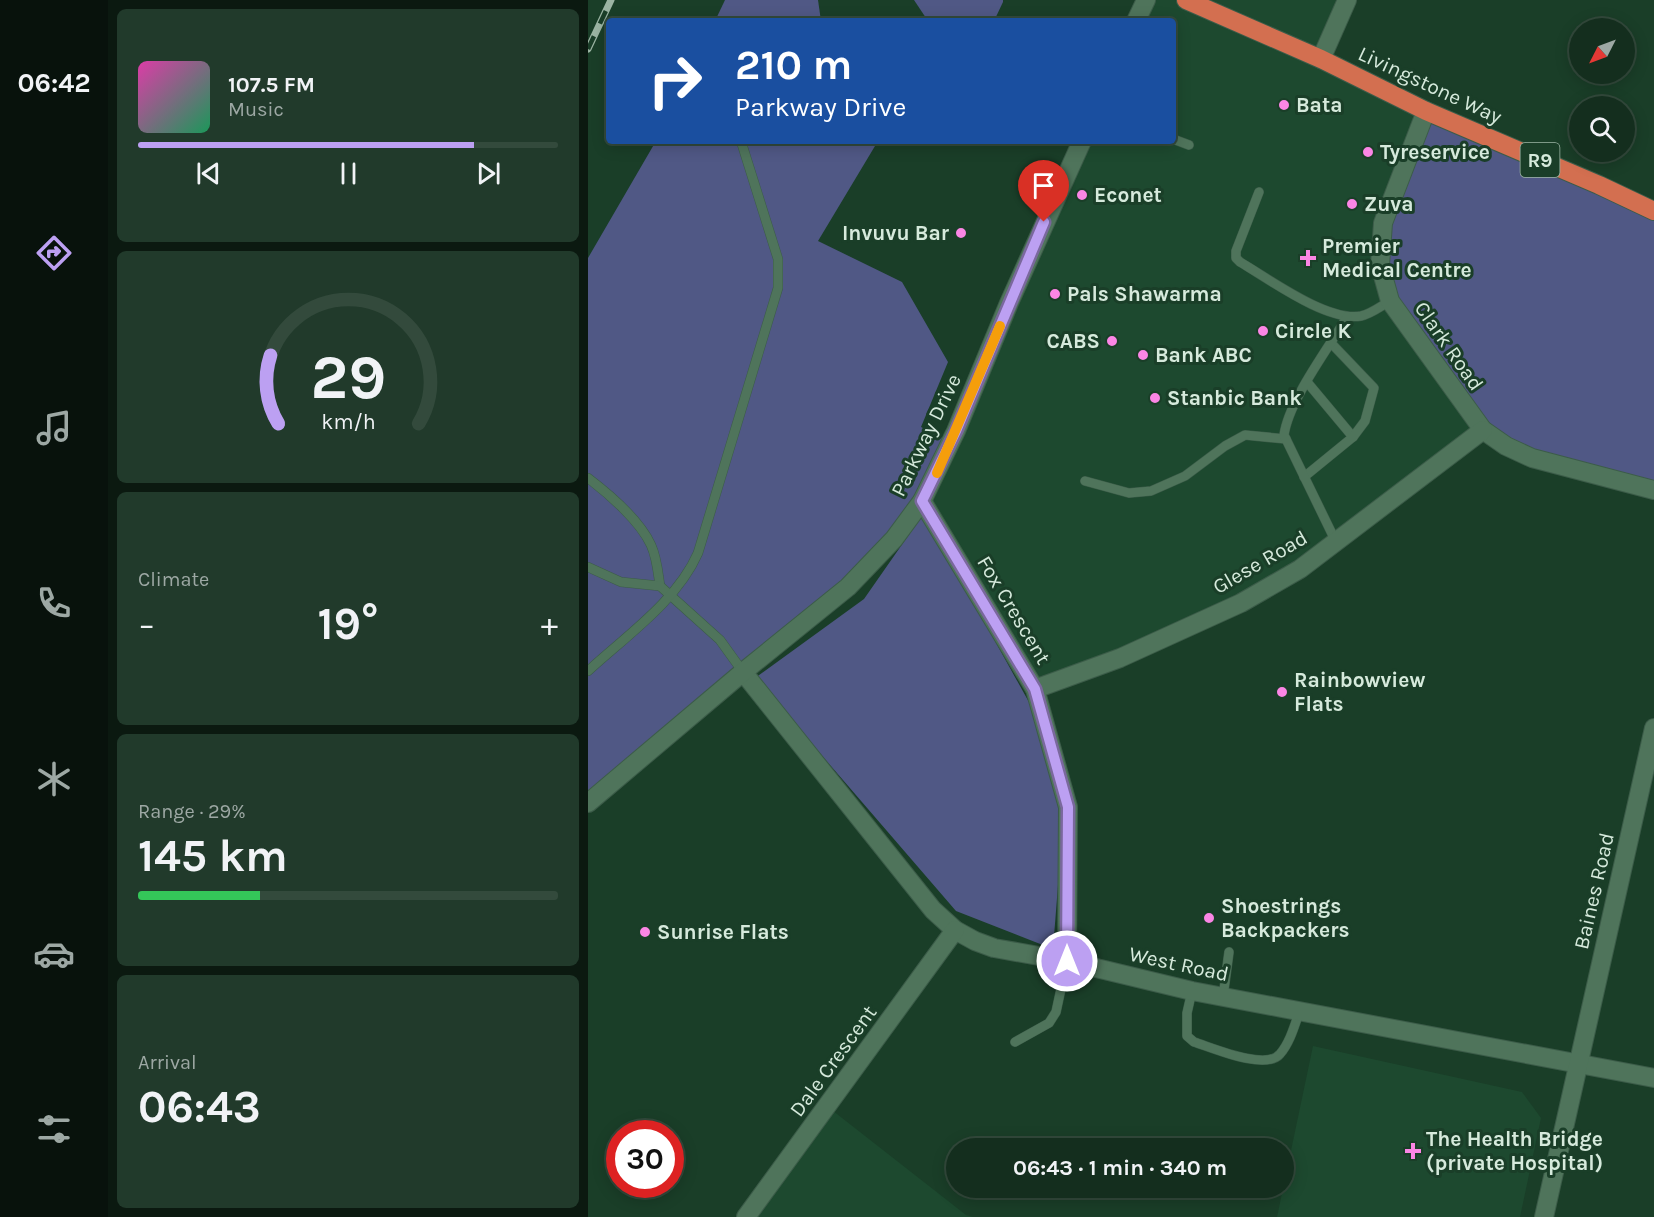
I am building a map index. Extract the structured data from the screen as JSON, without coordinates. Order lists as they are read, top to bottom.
{
  "streets": {
    "highway": ["Livingstone Way", "R9"],
    "street": [
      "Clark Road",
      "Parkway Drive",
      "Glese Road",
      "Fox Crescent",
      "Baines Road",
      "West Road",
      "Dale Crescent"
    ]
  },
  "crossings": [
    ["Livingstone Way", "Clark Road"],
    ["Clark Road", "Glese Road"],
    ["Parkway Drive", "Fox Crescent"],
    ["Parkway Drive", "West Road"],
    ["Glese Road", "Fox Crescent"],
    ["Fox Crescent", "West Road"],
    ["Baines Road", "West Road"],
    ["West Road", "Dale Crescent"]
  ],
  "places": {
    "other": [
      "Bata",
      "Tyreservice",
      "Econet",
      "Zuva",
      "Invuvu Bar",
      "Pals Shawarma",
      "Circle K",
      "CABS",
      "Bank ABC",
      "Stanbic Bank",
      "Rainbowview Flats",
      "Shoestrings Backpackers",
      "Sunrise Flats"
    ],
    "health": ["Premier Medical Centre", "The Health Bridge (private Hospital)"]
  },
  "north": "bottom left",
  "page": {
    "tabs": "06:42",
    "turn": ["210 m", "Parkway Drive"],
    "song": ["107.5 FM", "Music"],
    "tile": [
      "Climate",
      ["Range · 29%", "145 km"],
      ["Arrival", "06:43"]
    ],
    "heat": ["−", "19°", "+"],
    "limit": "30",
    "trip": "06:43 · 1 min · 340 m",
    "gauge": ["29", "km/h"]
  }
}
